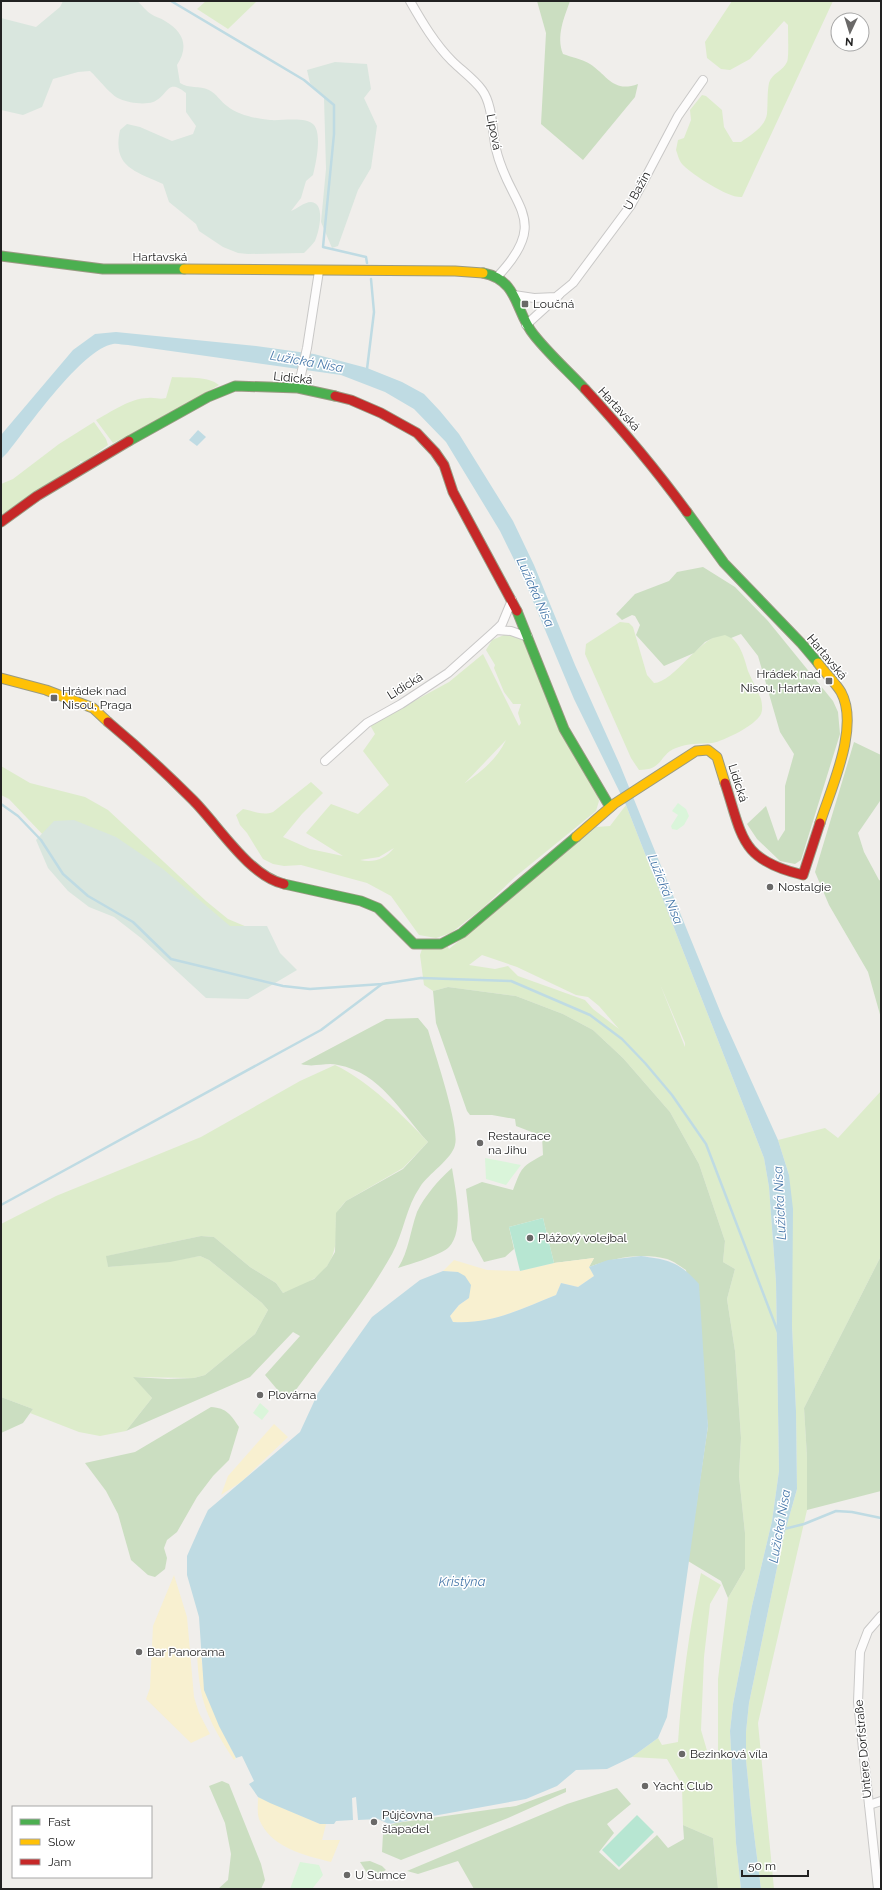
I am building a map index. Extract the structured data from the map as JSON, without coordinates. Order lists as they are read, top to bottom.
{
  "streets": {
    "street": [
      "Lipová",
      "U Bažin",
      "Hartavská",
      "Lidická",
      "Untere Dorfstraße"
    ]
  },
  "crossings": [
    ["Lipová", "Hartavská"],
    ["U Bažin", "Hartavská"],
    ["Hartavská", "Lidická"]
  ],
  "water": ["Lužická Nisa", "Kristýna"],
  "places": {
    "transit": ["Loučná", "Hrádek nad Nisou, Hartava", "Hrádek nad Nisou, Praga"],
    "other": [
      "Nostalgie",
      "Restaurace na Jihu",
      "Plážový volejbal",
      "Plovárna",
      "Bar Panorama",
      "Bezinková víla",
      "Yacht Club",
      "Půjčovna šlapadel",
      "U Sumce"
    ]
  },
  "legend": ["Fast", "Slow", "Jam"],
  "scale_bar": "50 m",
  "north": "bottom"
}
